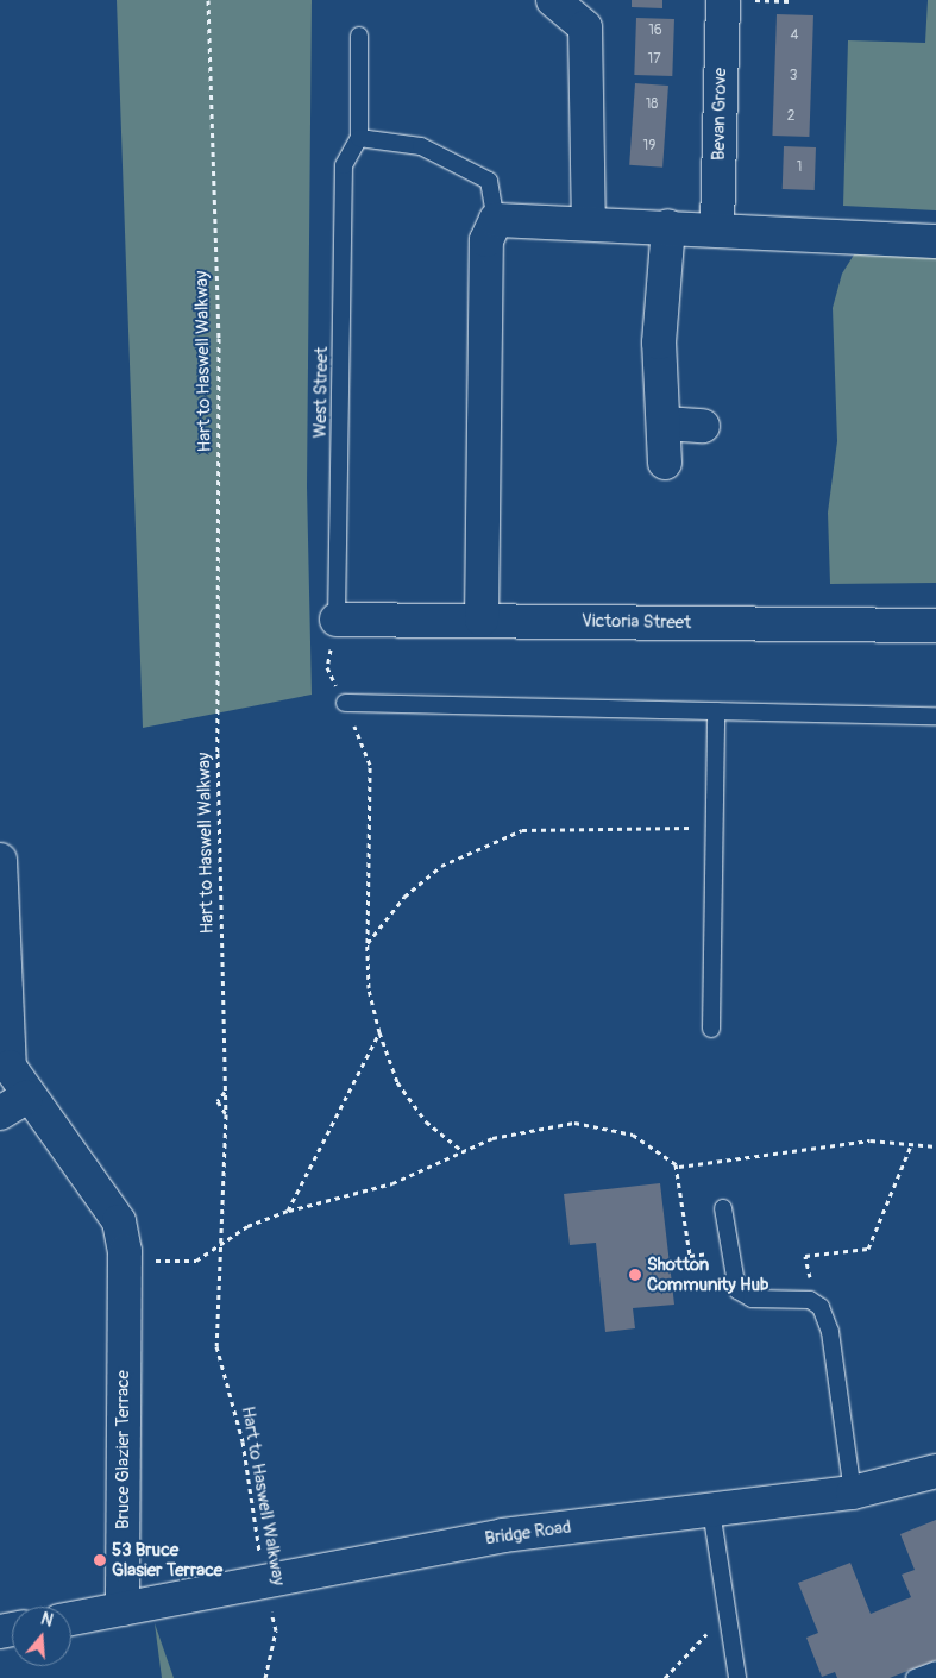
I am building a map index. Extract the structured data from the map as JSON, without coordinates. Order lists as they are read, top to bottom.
{
  "streets": {
    "street": [
      "Bevan Grove",
      "Victoria Street",
      "Bruce Glazier Terrace",
      "Bridge Road"
    ],
    "lane": ["West Street"],
    "path": ["Hart to Haswell Walkway"]
  },
  "crossings": [
    ["Hart to Haswell Walkway", "Bridge Road"],
    ["West Street", "Victoria Street"],
    ["Bruce Glazier Terrace", "Bridge Road"]
  ],
  "places": ["Shotton Community Hub", "53 Bruce Glasier Terrace"],
  "house_numbers": [
    "16",
    "4",
    "17",
    "3",
    "18",
    "2",
    "19",
    "1"
  ],
  "north": "top"
}
